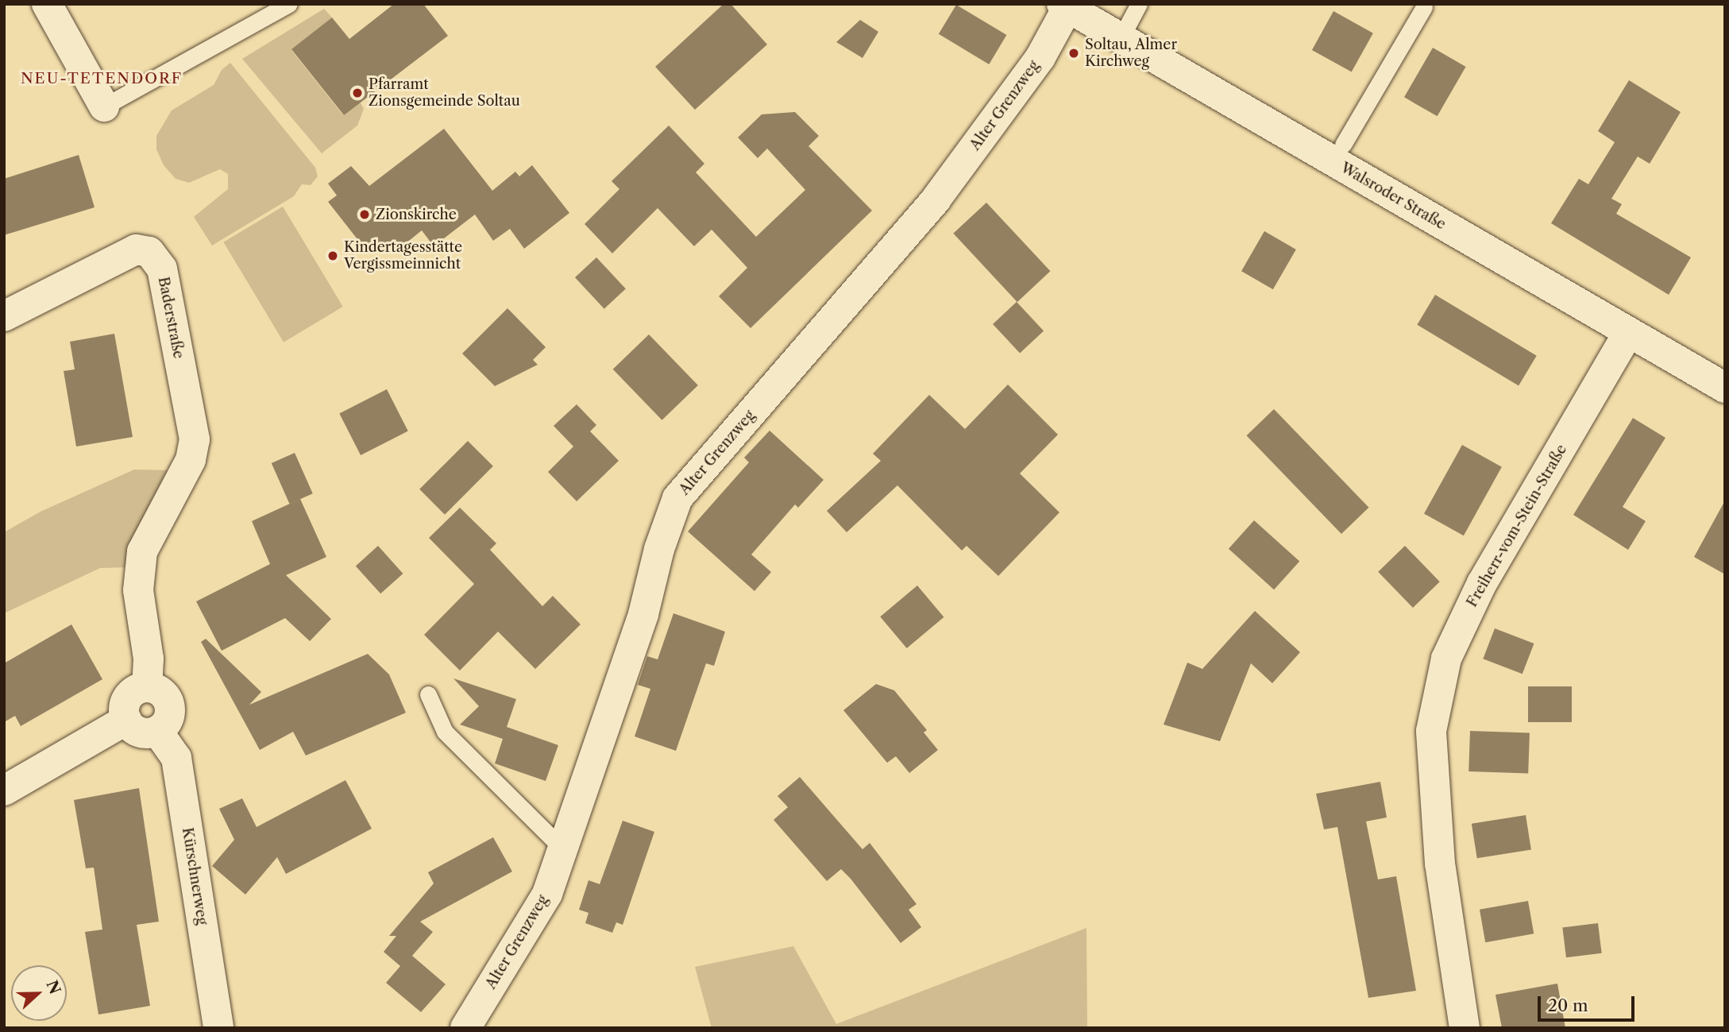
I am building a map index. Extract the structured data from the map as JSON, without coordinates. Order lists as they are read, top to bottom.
{
  "streets": {
    "street": [
      "Alter Grenzweg",
      "Walsroder Straße",
      "Baderstraße",
      "Freiherr-vom-Stein-Straße",
      "Kürschnerweg"
    ]
  },
  "crossings": [
    ["Alter Grenzweg", "Walsroder Straße"],
    ["Walsroder Straße", "Freiherr-vom-Stein-Straße"],
    ["Baderstraße", "Kürschnerweg"]
  ],
  "districts": ["NEU-TETENDORF"],
  "places": [
    "Soltau, Almer Kirchweg",
    "Pfarramt Zionsgemeinde Soltau",
    "Zionskirche",
    "Kindertagesstätte Vergissmeinnicht"
  ],
  "scale_bar": "20 m",
  "north": "right"
}
